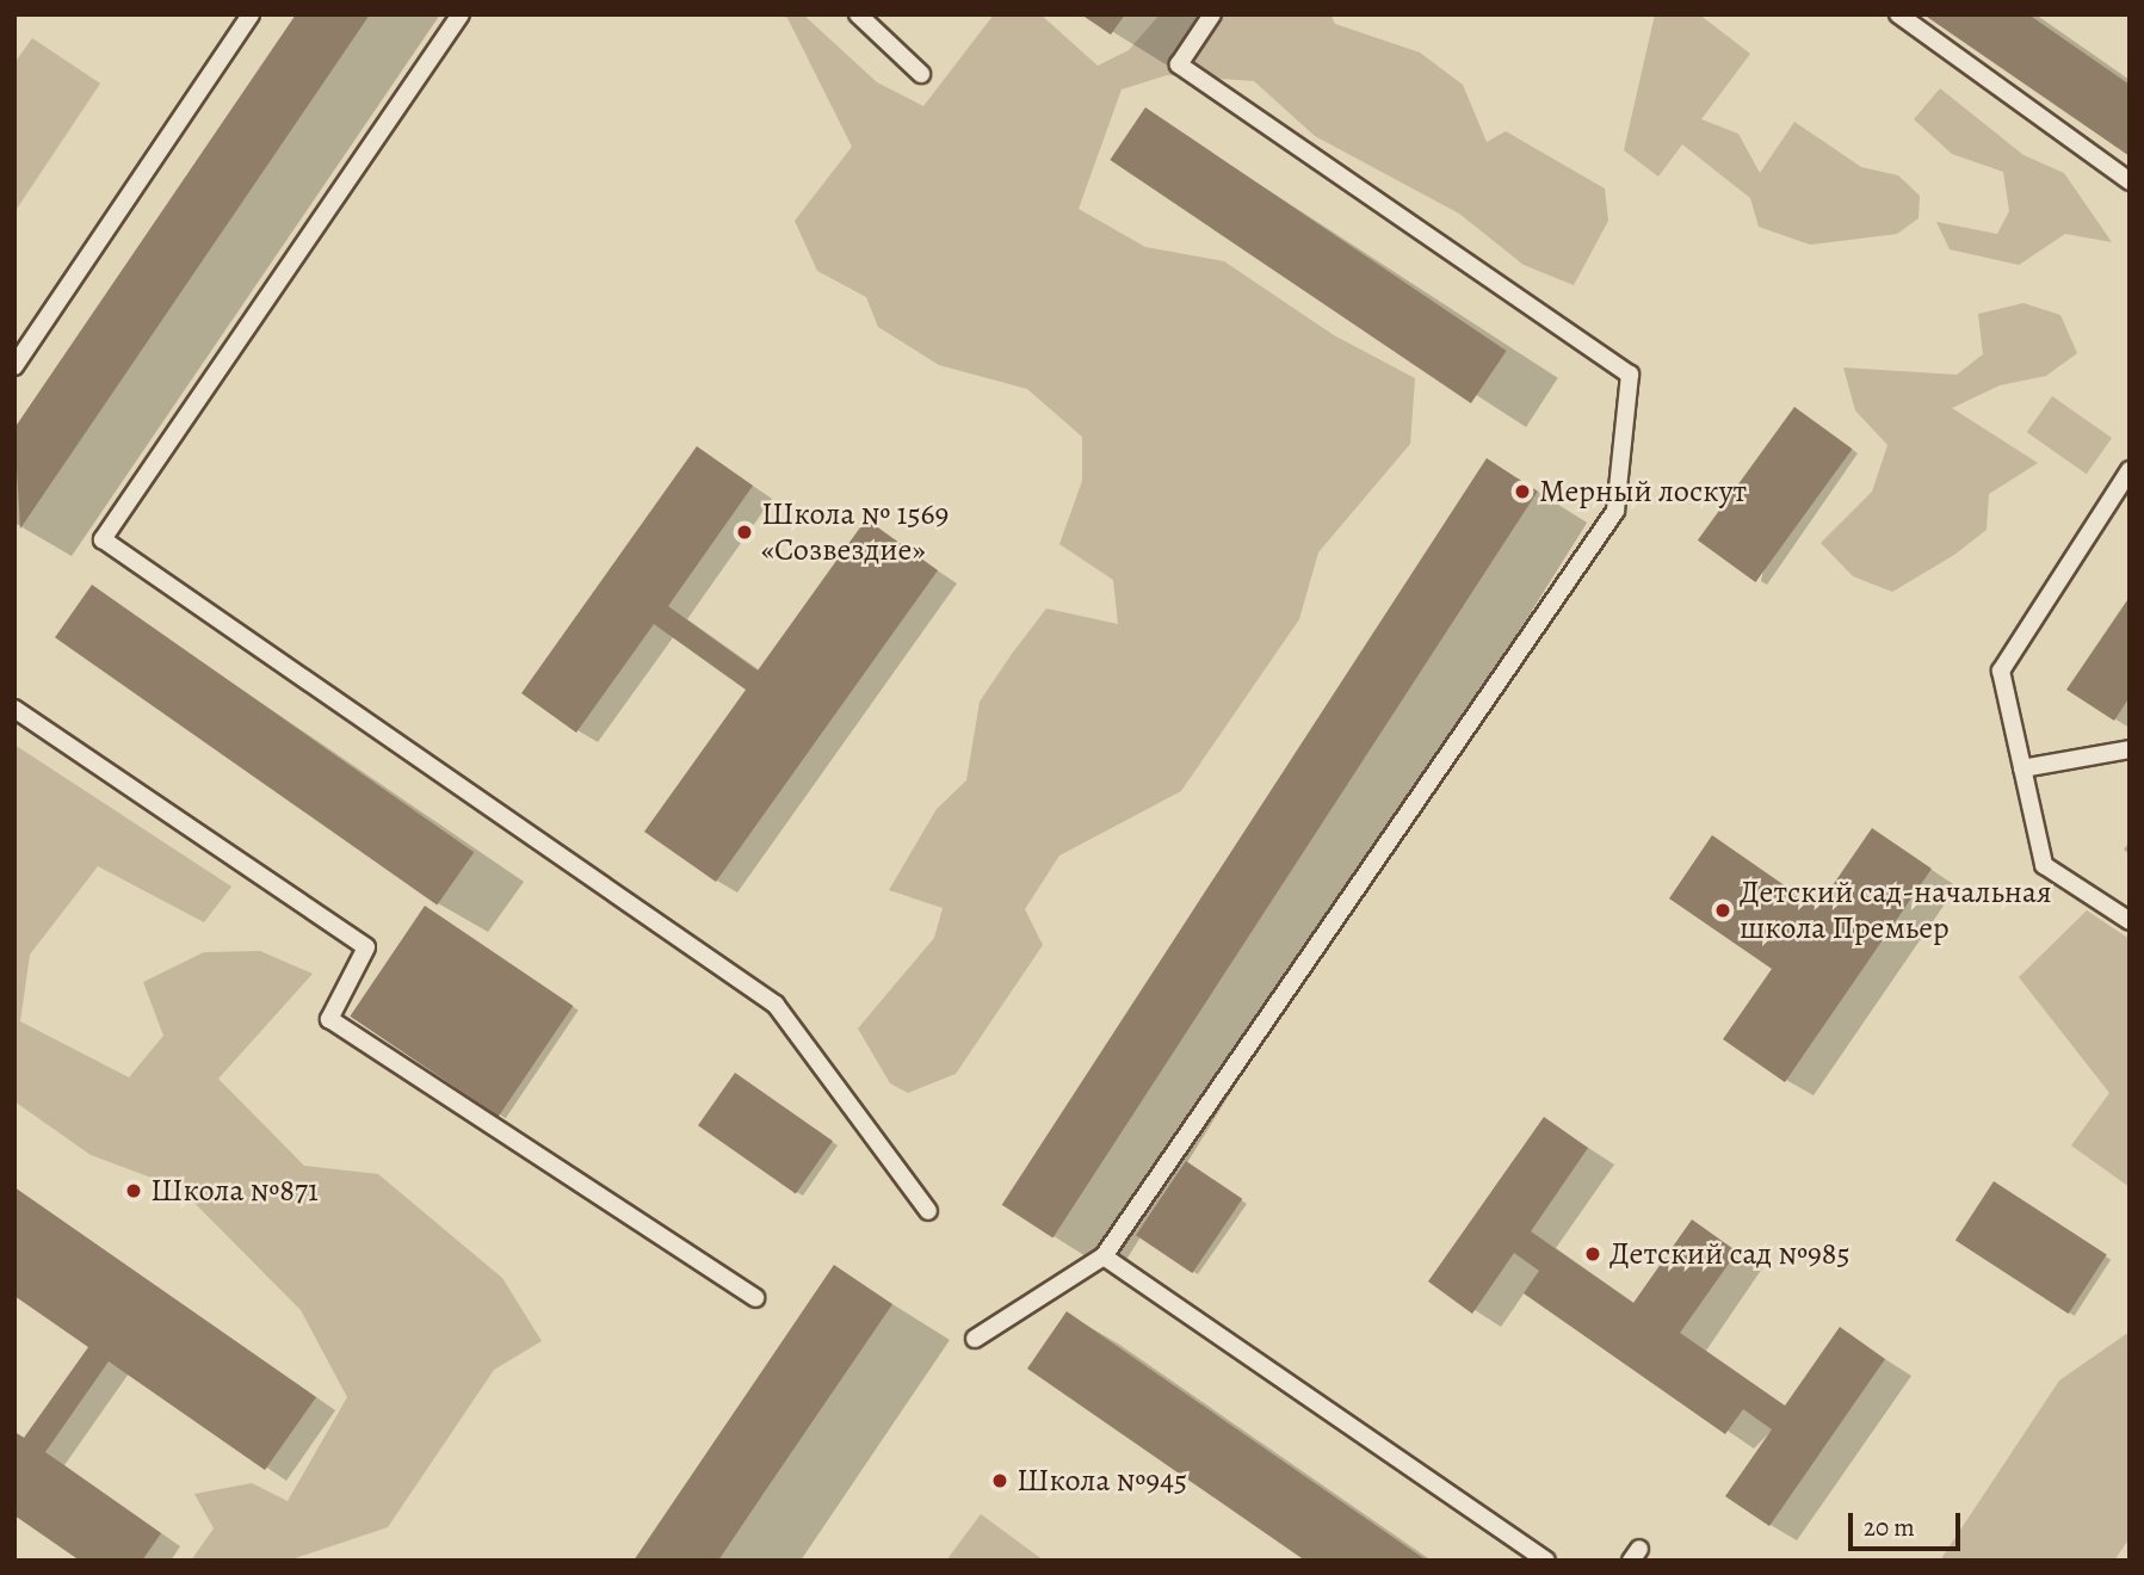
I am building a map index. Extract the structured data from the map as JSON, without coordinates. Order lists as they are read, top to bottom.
{
  "places": [
    "Мерный лоскут",
    "Школа № 1569 «Созвездие»",
    "Детский сад-начальная школа Премьер",
    "Школа №871",
    "Детский сад №985",
    "Школа №945"
  ],
  "scale_bar": "20 m"
}
